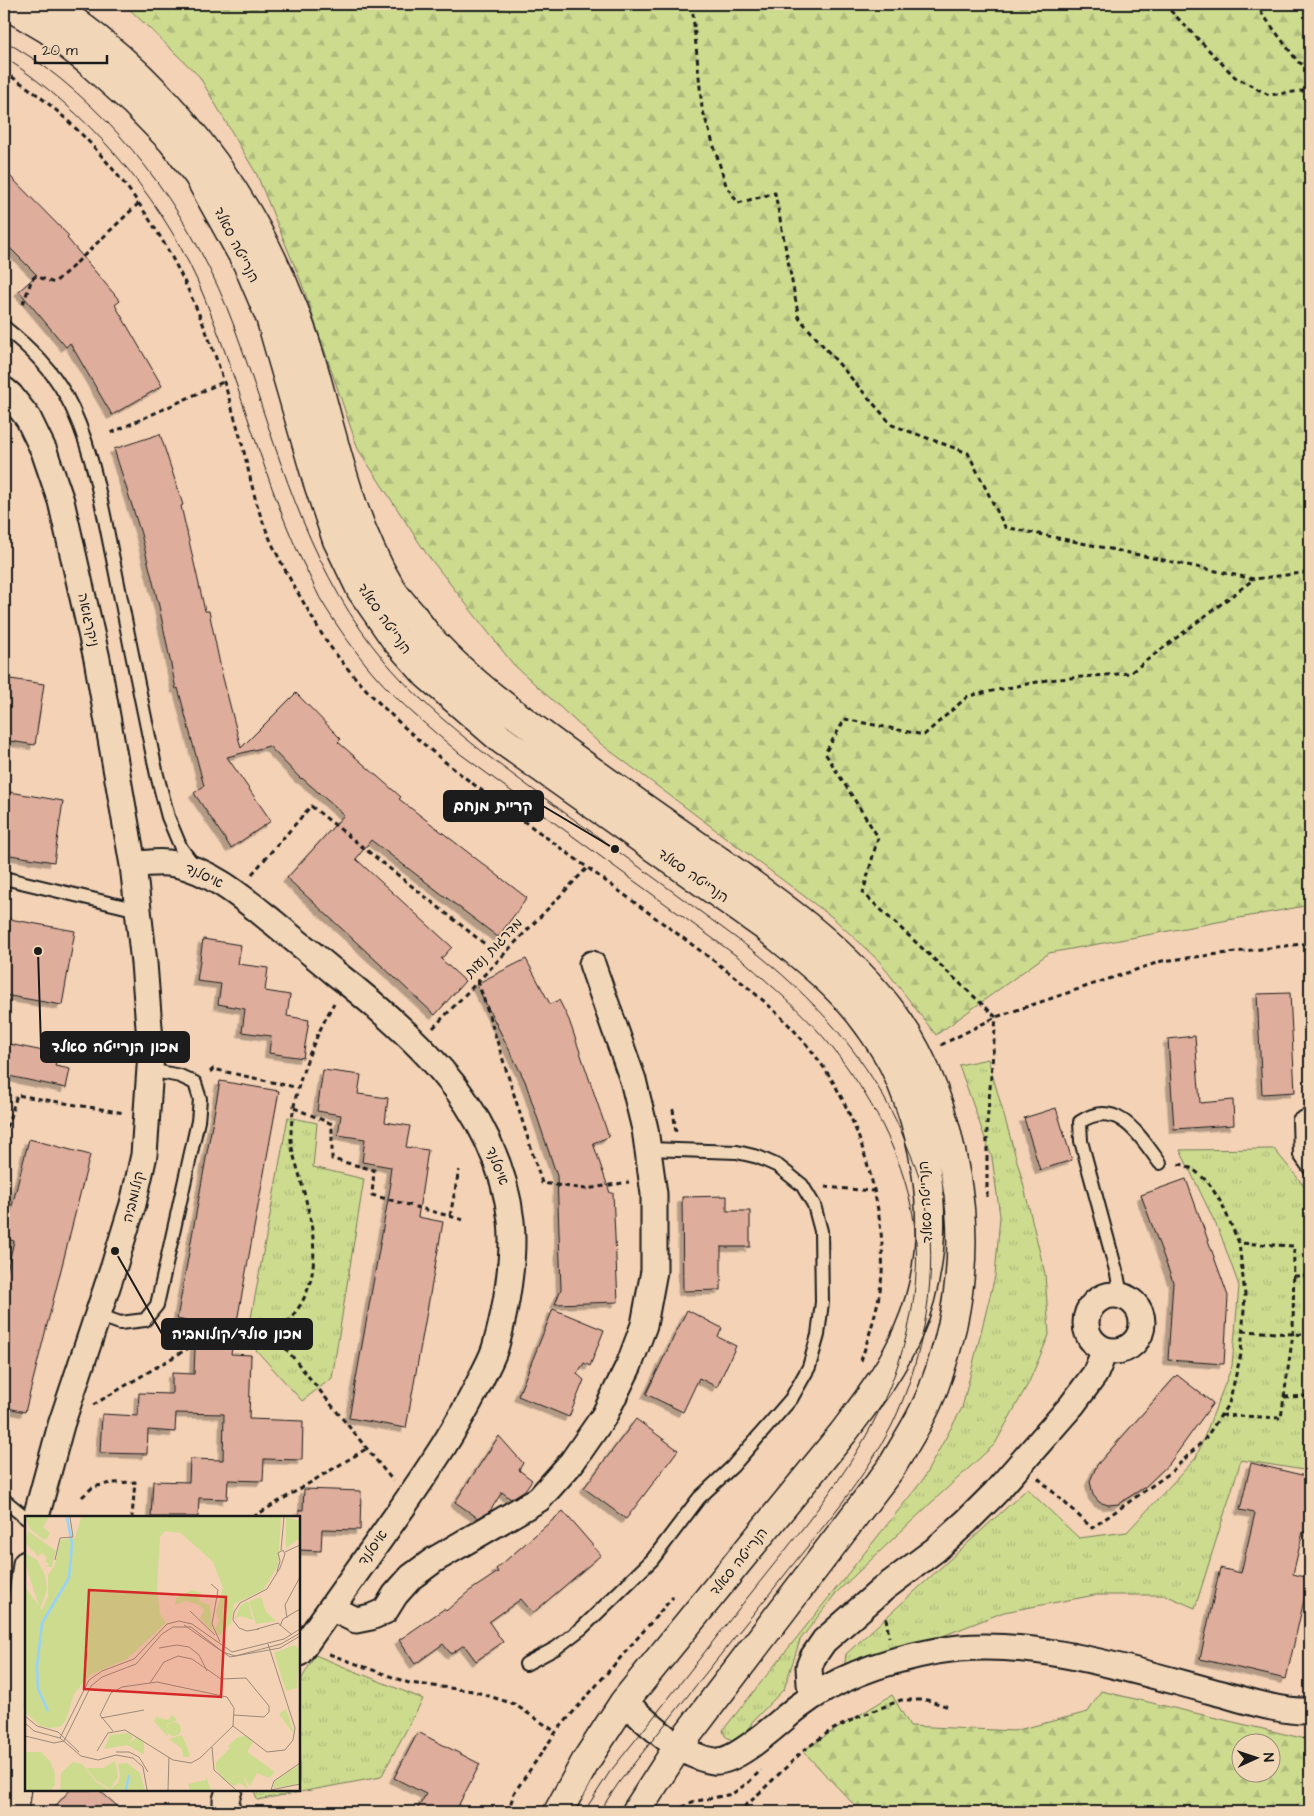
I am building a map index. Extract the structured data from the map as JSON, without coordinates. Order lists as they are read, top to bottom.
{
  "streets": {
    "main road": ["הנרייטה סאלד"],
    "street": ["ניקרגואה", "איסלנד", "קולומביה"],
    "path": ["מדרגות נעות"]
  },
  "crossings": [
    ["ניקרגואה", "איסלנד"],
    ["ניקרגואה", "קולומביה"],
    ["איסלנד", "מדרגות נעות"],
    ["איסלנד", "קולומביה"]
  ],
  "places": ["קריית מנחם", "מכון הנרייטה סאלד", "מכון סולד/קולומביה"],
  "scale_bar": "20 m",
  "north": "right"
}
